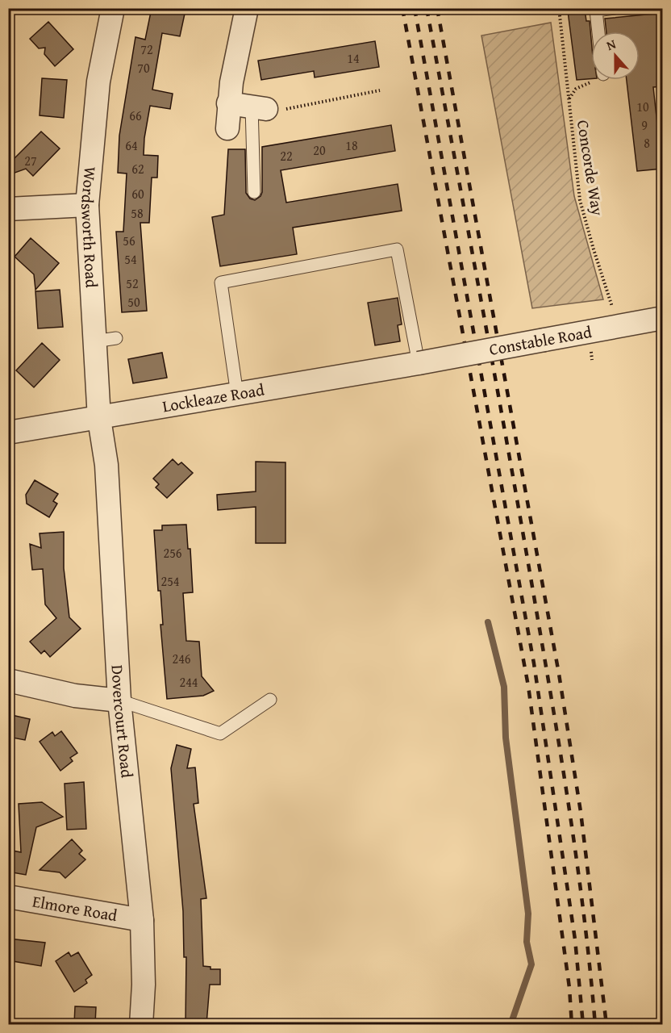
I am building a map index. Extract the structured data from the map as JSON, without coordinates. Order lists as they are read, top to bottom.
{
  "streets": {
    "street": [
      "Wordsworth Road",
      "Constable Road",
      "Lockleaze Road",
      "Dovercourt Road",
      "Elmore Road"
    ],
    "path": ["Concorde Way"]
  },
  "crossings": [
    ["Concorde Way", "Constable Road"],
    ["Wordsworth Road", "Lockleaze Road"],
    ["Wordsworth Road", "Dovercourt Road"],
    ["Constable Road", "Lockleaze Road"],
    ["Lockleaze Road", "Dovercourt Road"],
    ["Dovercourt Road", "Elmore Road"]
  ],
  "house_numbers": [
    "72",
    "14",
    "70",
    "10",
    "66",
    "9",
    "8",
    "64",
    "18",
    "20",
    "22",
    "27",
    "62",
    "60",
    "58",
    "56",
    "54",
    "52",
    "50",
    "256",
    "254",
    "246",
    "244"
  ],
  "north": "top"
}
